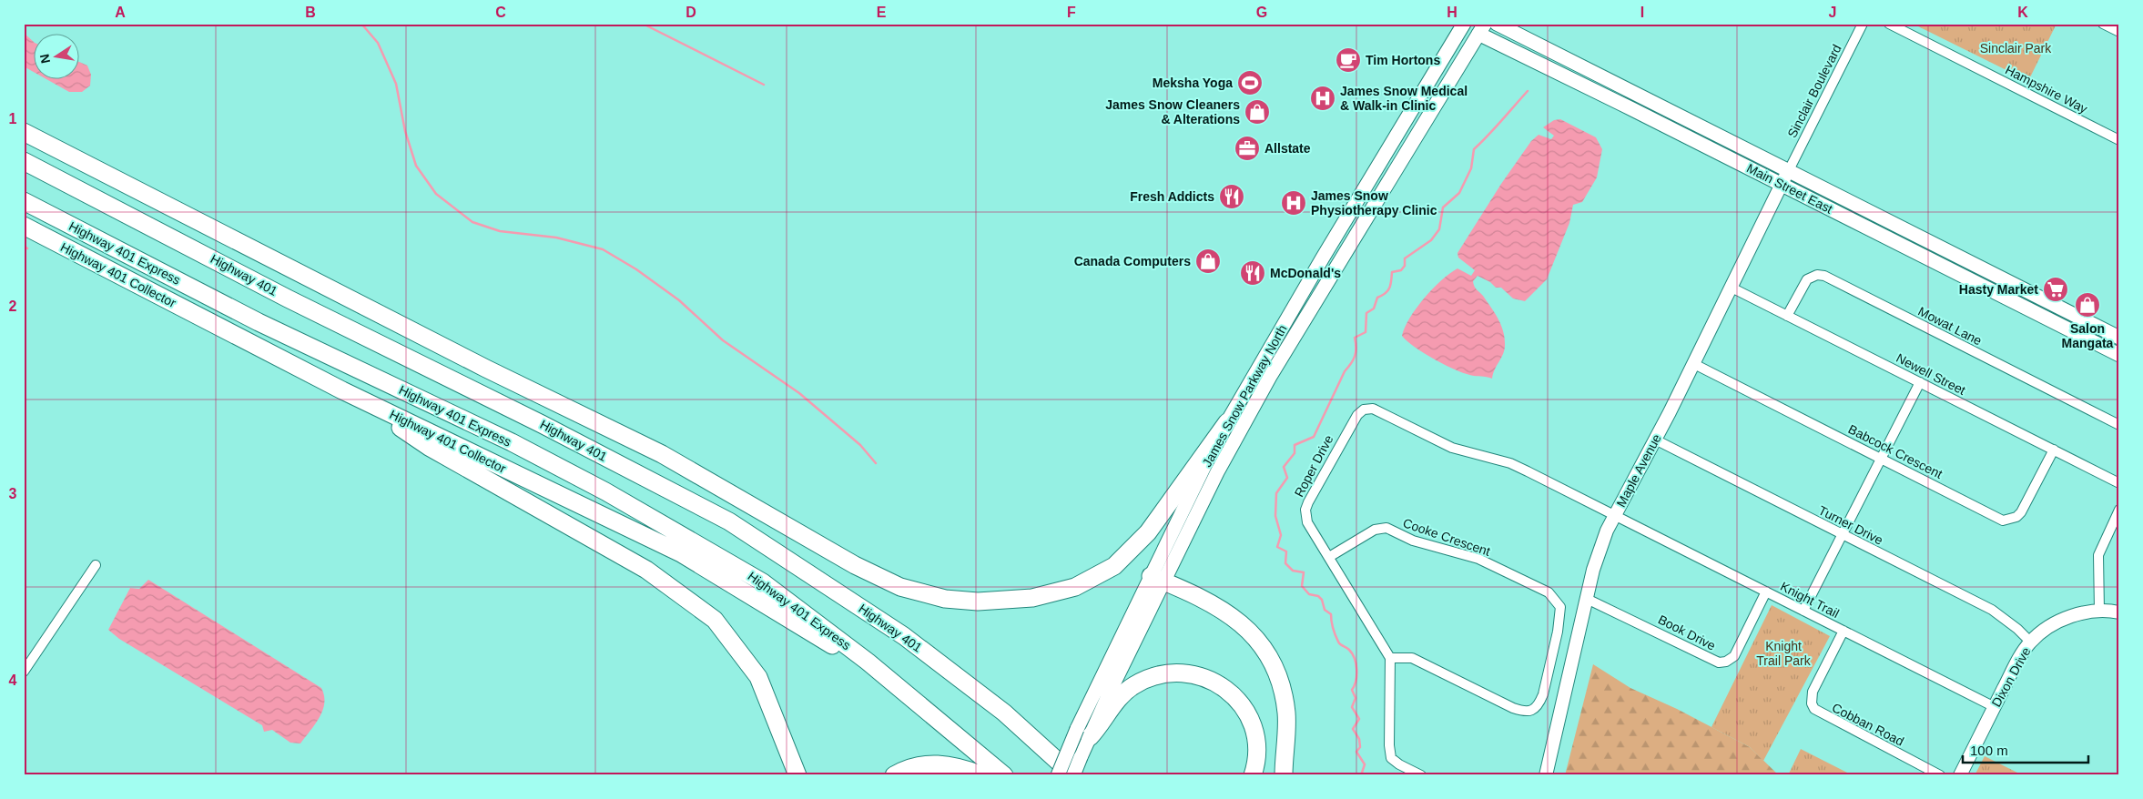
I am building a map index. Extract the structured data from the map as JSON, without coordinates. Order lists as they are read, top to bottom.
{
  "streets": {
    "highway": ["Highway 401 Express", "Highway 401 Collector", "Highway 401"],
    "main road": ["Main Street East", "James Snow Parkway North"],
    "street": [
      "Hampshire Way",
      "Sinclair Boulevard",
      "Mowat Lane",
      "Newell Street",
      "Babcock Crescent",
      "Roper Drive",
      "Maple Avenue",
      "Turner Drive",
      "Cooke Crescent",
      "Knight Trail",
      "Book Drive",
      "Dixon Drive",
      "Cobban Road"
    ]
  },
  "crossings": [
    ["Sinclair Boulevard", "Main Street East"],
    ["Sinclair Boulevard", "Maple Avenue"],
    ["Main Street East", "James Snow Parkway North"],
    ["Main Street East", "Maple Avenue"],
    ["Highway 401 Express", "Highway 401 Collector"],
    ["Highway 401", "James Snow Parkway North"],
    ["Mowat Lane", "Newell Street"],
    ["Newell Street", "Babcock Crescent"],
    ["Newell Street", "Maple Avenue"],
    ["Babcock Crescent", "Maple Avenue"],
    ["Roper Drive", "Maple Avenue"],
    ["Roper Drive", "Cooke Crescent"],
    ["Roper Drive", "Knight Trail"],
    ["Maple Avenue", "Turner Drive"],
    ["Maple Avenue", "Knight Trail"],
    ["Maple Avenue", "Book Drive"],
    ["Turner Drive", "Dixon Drive"],
    ["Knight Trail", "Book Drive"],
    ["Knight Trail", "Dixon Drive"],
    ["Knight Trail", "Cobban Road"]
  ],
  "parks": ["Sinclair Park", "Knight Trail Park"],
  "places": {
    "cafe": ["Tim Hortons"],
    "sports": ["Meksha Yoga"],
    "hospital": ["James Snow Medical & Walk-in Clinic", "James Snow Physiotherapy Clinic"],
    "shop": ["James Snow Cleaners & Alterations", "Canada Computers", "Salon Mangata"],
    "office": ["Allstate"],
    "restaurant": ["Fresh Addicts", "McDonald's"],
    "supermarket": ["Hasty Market"]
  },
  "scale_bar": "100 m",
  "north": "left",
  "grid": {
    "columns": [
      "A",
      "B",
      "C",
      "D",
      "E",
      "F",
      "G",
      "H",
      "I",
      "J",
      "K"
    ],
    "rows": [
      "1",
      "2",
      "3",
      "4"
    ]
  }
}
